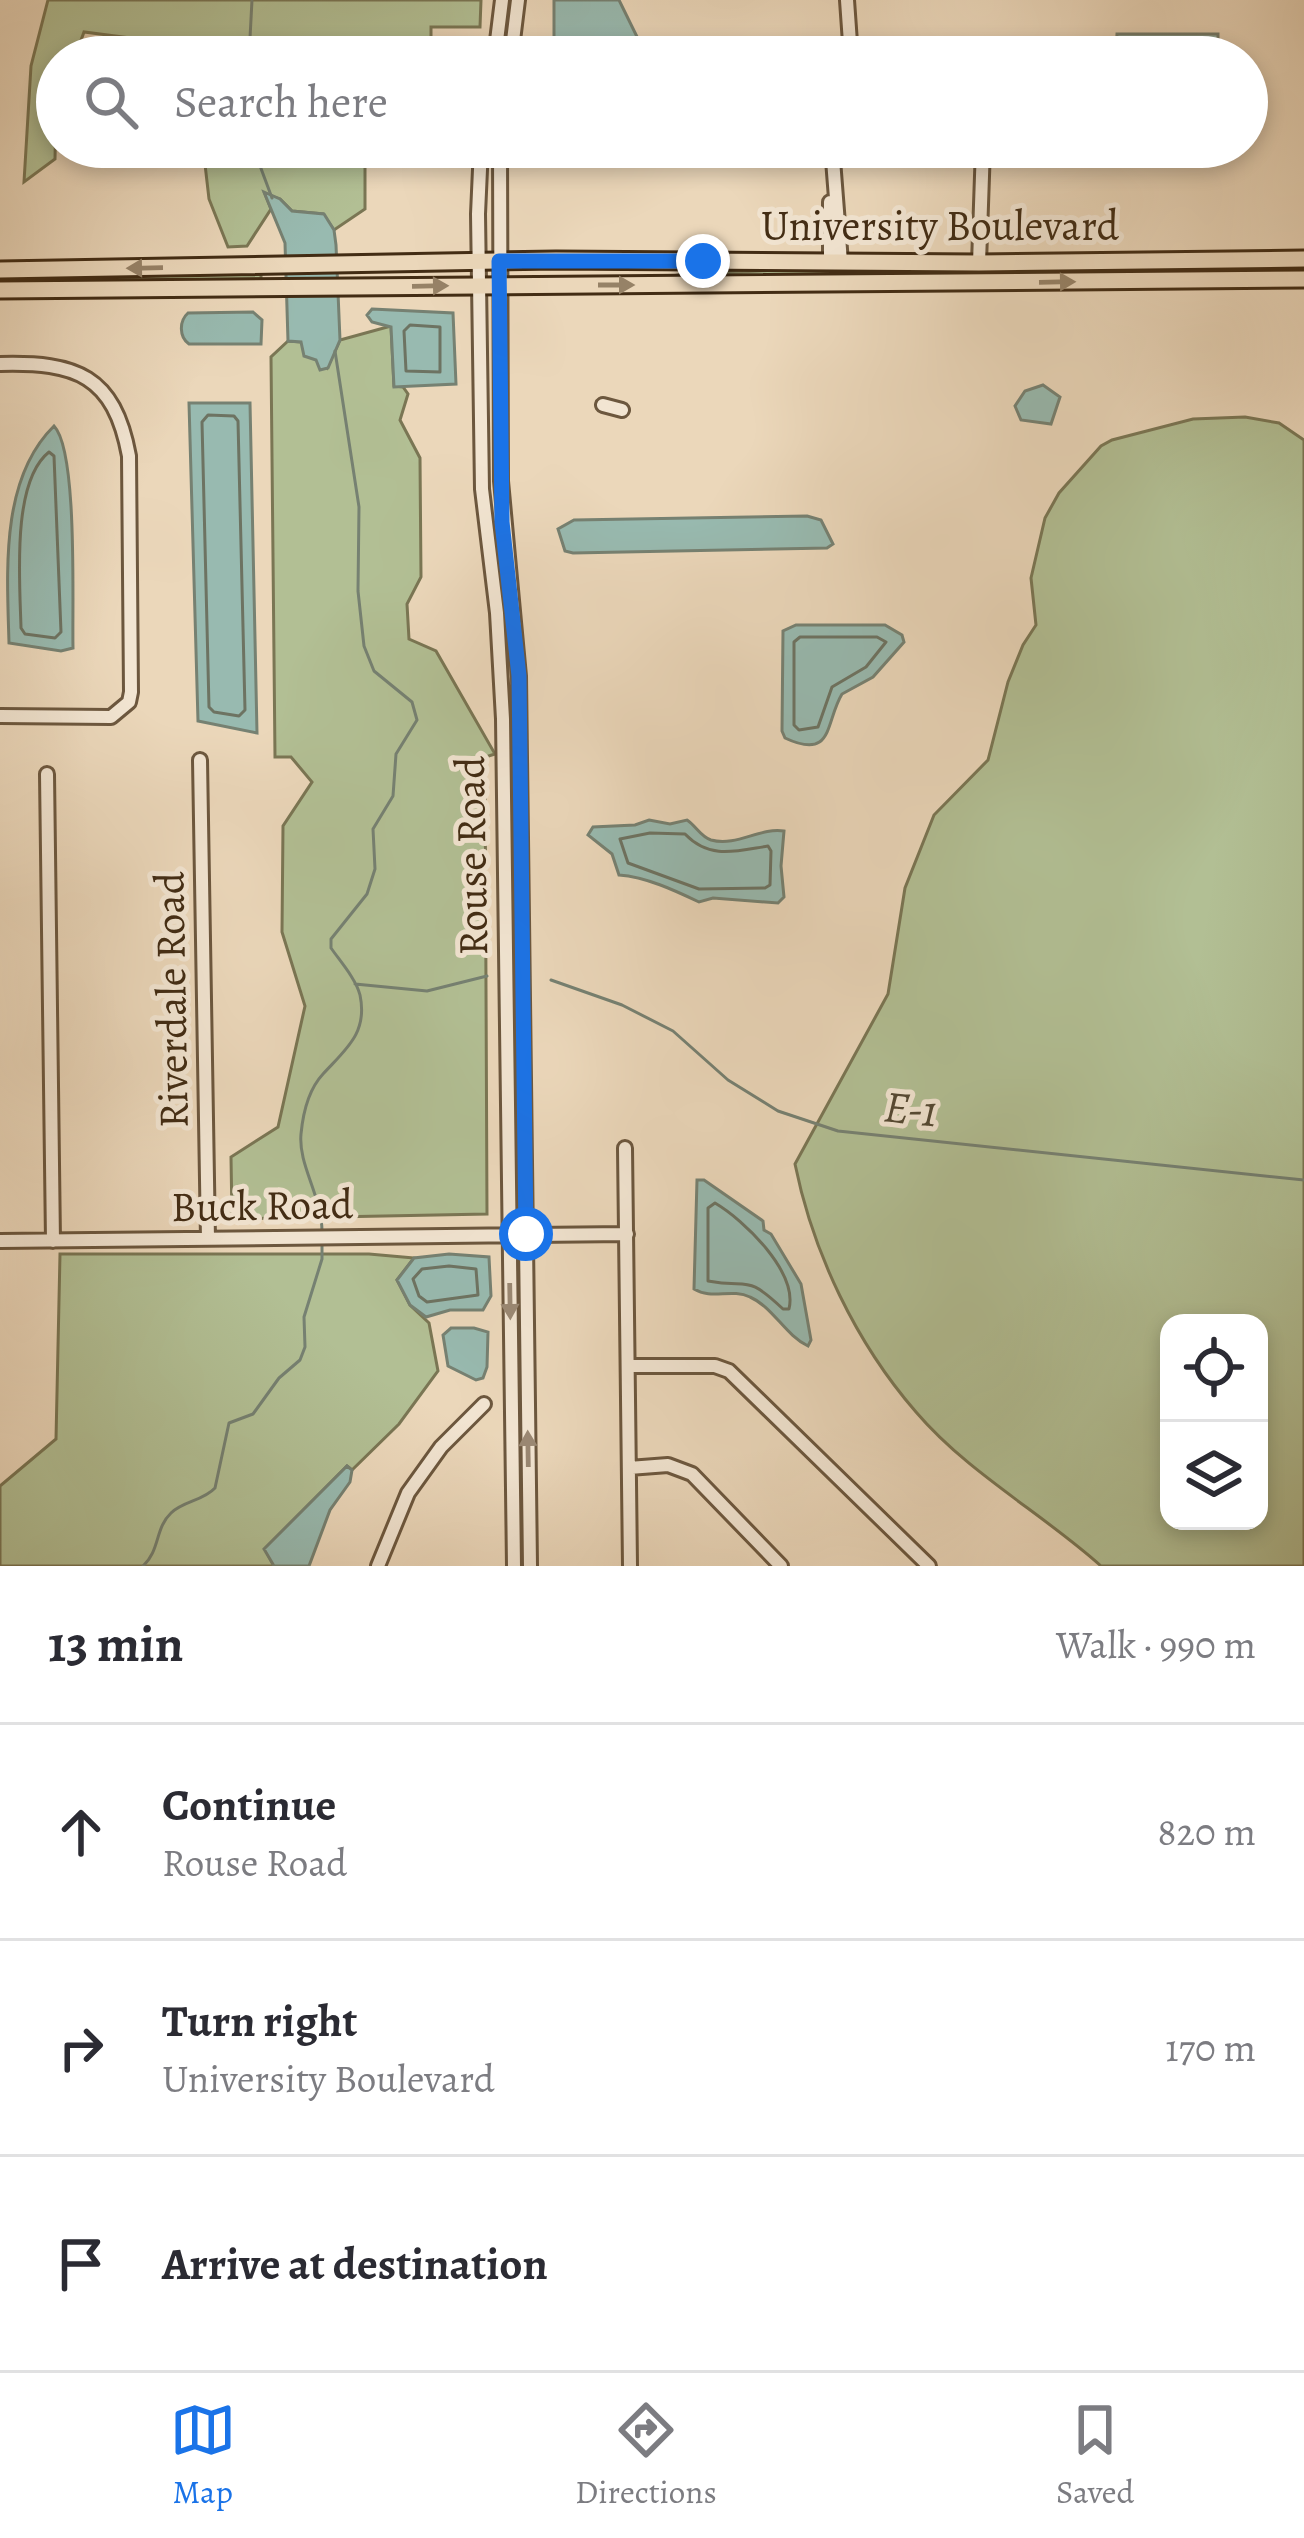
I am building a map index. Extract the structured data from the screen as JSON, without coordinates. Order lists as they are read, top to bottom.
{
  "streets": {
    "main road": ["University Boulevard"],
    "street": ["Rouse Road", "Riverdale Road", "Buck Road"]
  },
  "crossings": [
    ["University Boulevard", "Rouse Road"],
    ["Rouse Road", "Buck Road"],
    ["Riverdale Road", "Buck Road"]
  ],
  "water": ["E-1"],
  "page": {
    "search": "Search here",
    "heading": ["13 min", "Walk · 990 m"],
    "list": [
      ["Continue", "Rouse Road", "820 m"],
      ["Turn right", "University Boulevard", "170 m"],
      "Arrive at destination"
    ],
    "nav": ["Map", "Directions", "Saved"]
  }
}
